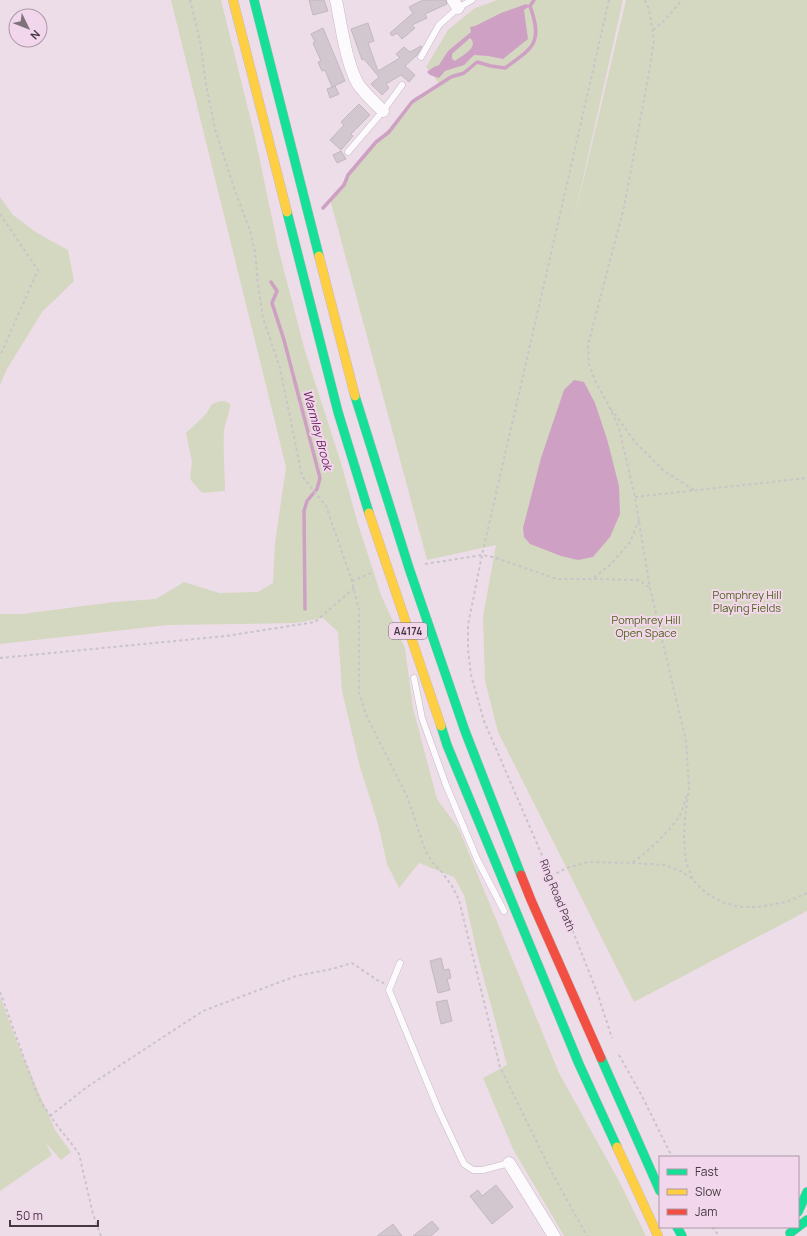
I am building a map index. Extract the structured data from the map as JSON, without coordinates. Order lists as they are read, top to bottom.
{
  "streets": {
    "main road": ["A4174"],
    "path": ["Ring Road Path"]
  },
  "water": ["Warmley Brook"],
  "parks": ["Pomphrey Hill Playing Fields", "Pomphrey Hill Open Space"],
  "legend": ["Fast", "Slow", "Jam"],
  "scale_bar": "50 m",
  "north": "bottom right"
}
